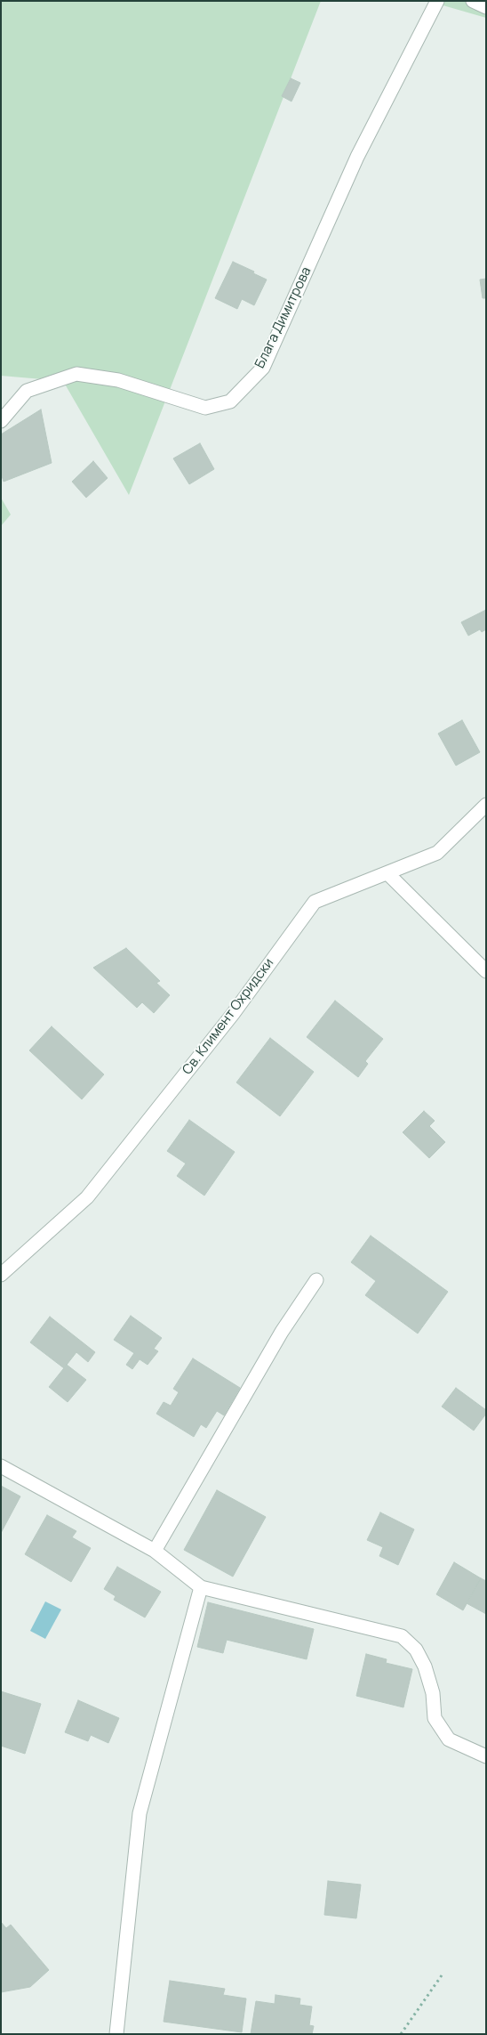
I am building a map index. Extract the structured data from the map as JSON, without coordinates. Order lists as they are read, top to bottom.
{
  "streets": {
    "street": ["Блага Димитрова", "Св. Климент Охридски"]
  }
}
